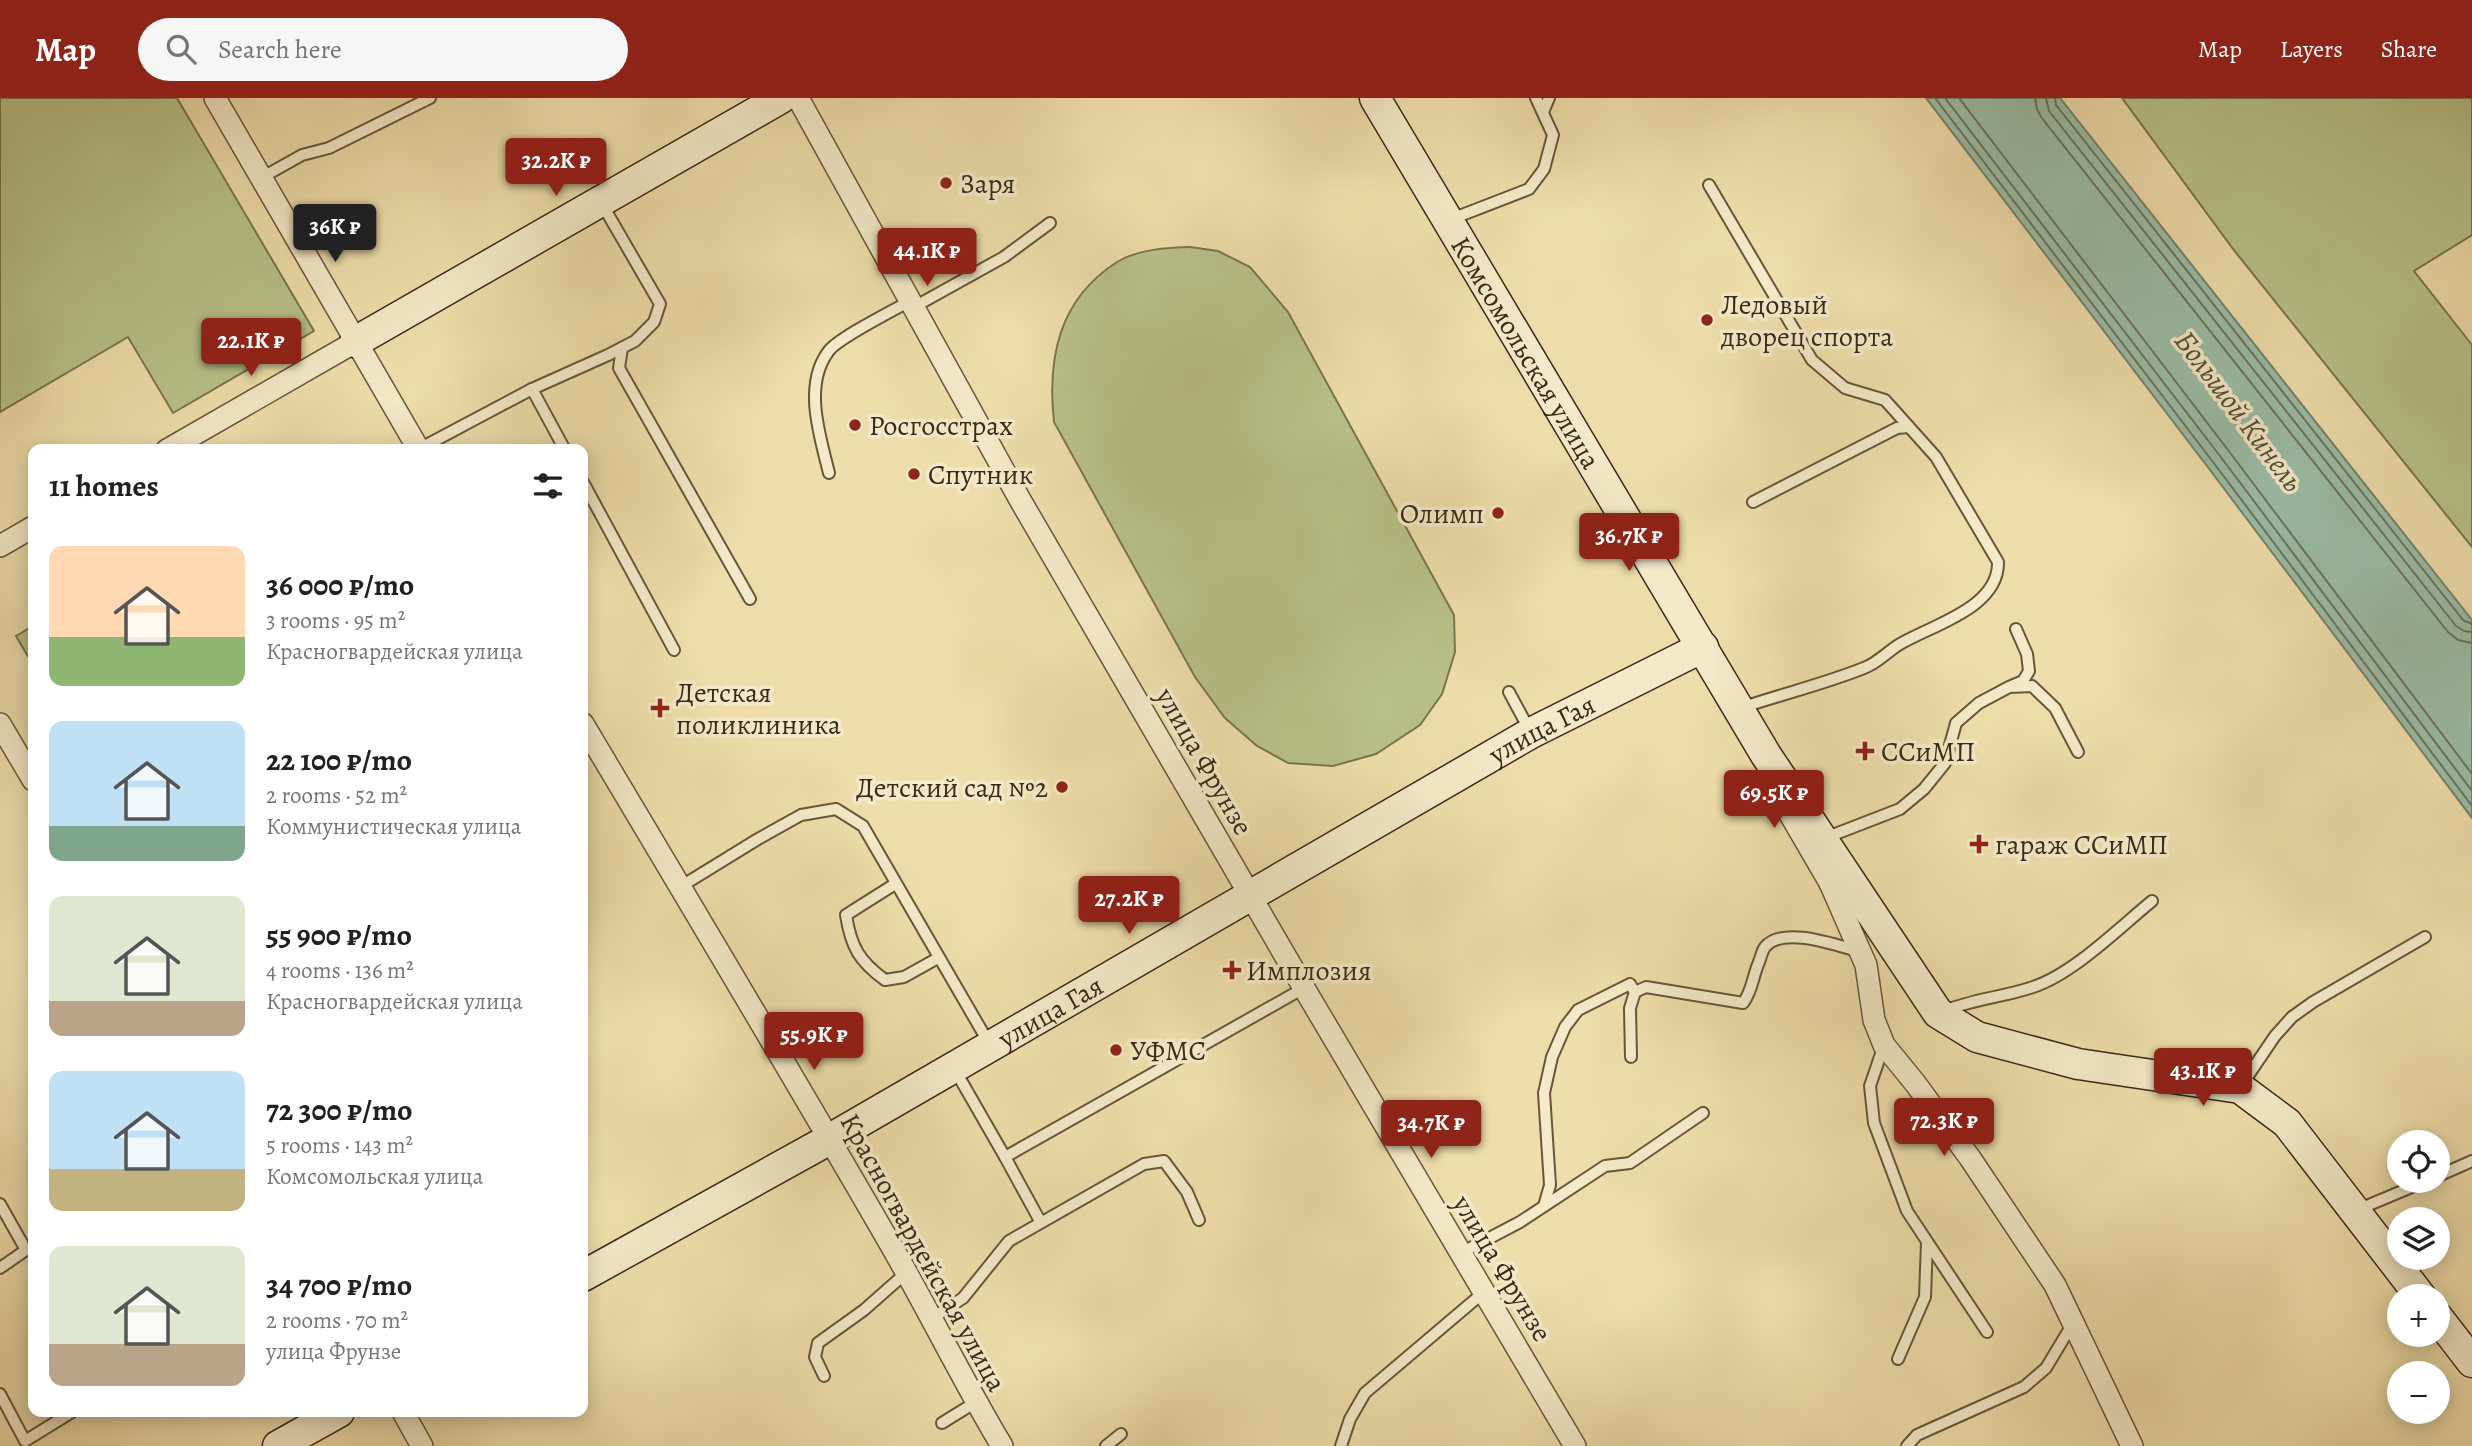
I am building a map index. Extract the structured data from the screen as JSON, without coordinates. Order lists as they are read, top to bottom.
{
  "streets": {
    "street": [
      "Комсомольская улица",
      "улица Гая",
      "улица Фрунзе",
      "Красногвардейская улица"
    ]
  },
  "crossings": [
    ["Комсомольская улица", "улица Гая"],
    ["улица Гая", "улица Фрунзе"],
    ["улица Гая", "Красногвардейская улица"]
  ],
  "water": ["Большой Кинель"],
  "places": {
    "other": [
      "Заря",
      "Ледовый дворец спорта",
      "Росгосстрах",
      "Спутник",
      "Олимп",
      "Детский сад №2",
      "УФМС"
    ],
    "health": [
      "Детская поликлиника",
      "ССиМП",
      "гараж ССиМП",
      "Имплозия"
    ]
  },
  "page": {
    "header": "Map",
    "search": "Search here",
    "nav": ["Map", "Layers", "Share"],
    "price": [
      "32.2K ₽",
      "36K ₽",
      "44.1K ₽",
      "22.1K ₽",
      "36.7K ₽",
      "69.5K ₽",
      "27.2K ₽",
      "55.9K ₽",
      "43.1K ₽",
      "72.3K ₽",
      "34.7K ₽"
    ],
    "heading": "11 homes",
    "list": [
      {
        "name": "36 000 ₽/mo",
        "note": "3 rooms · 95 m² · Красногвардейская улица"
      },
      {
        "name": "22 100 ₽/mo",
        "note": "2 rooms · 52 m² · Коммунистическая улица"
      },
      {
        "name": "55 900 ₽/mo",
        "note": "4 rooms · 136 m² · Красногвардейская улица"
      },
      {
        "name": "72 300 ₽/mo",
        "note": "5 rooms · 143 m² · Комсомольская улица"
      },
      {
        "name": "34 700 ₽/mo",
        "note": "2 rooms · 70 m² · улица Фрунзе"
      }
    ],
    "map_buttons": ["+", "−"]
  }
}
